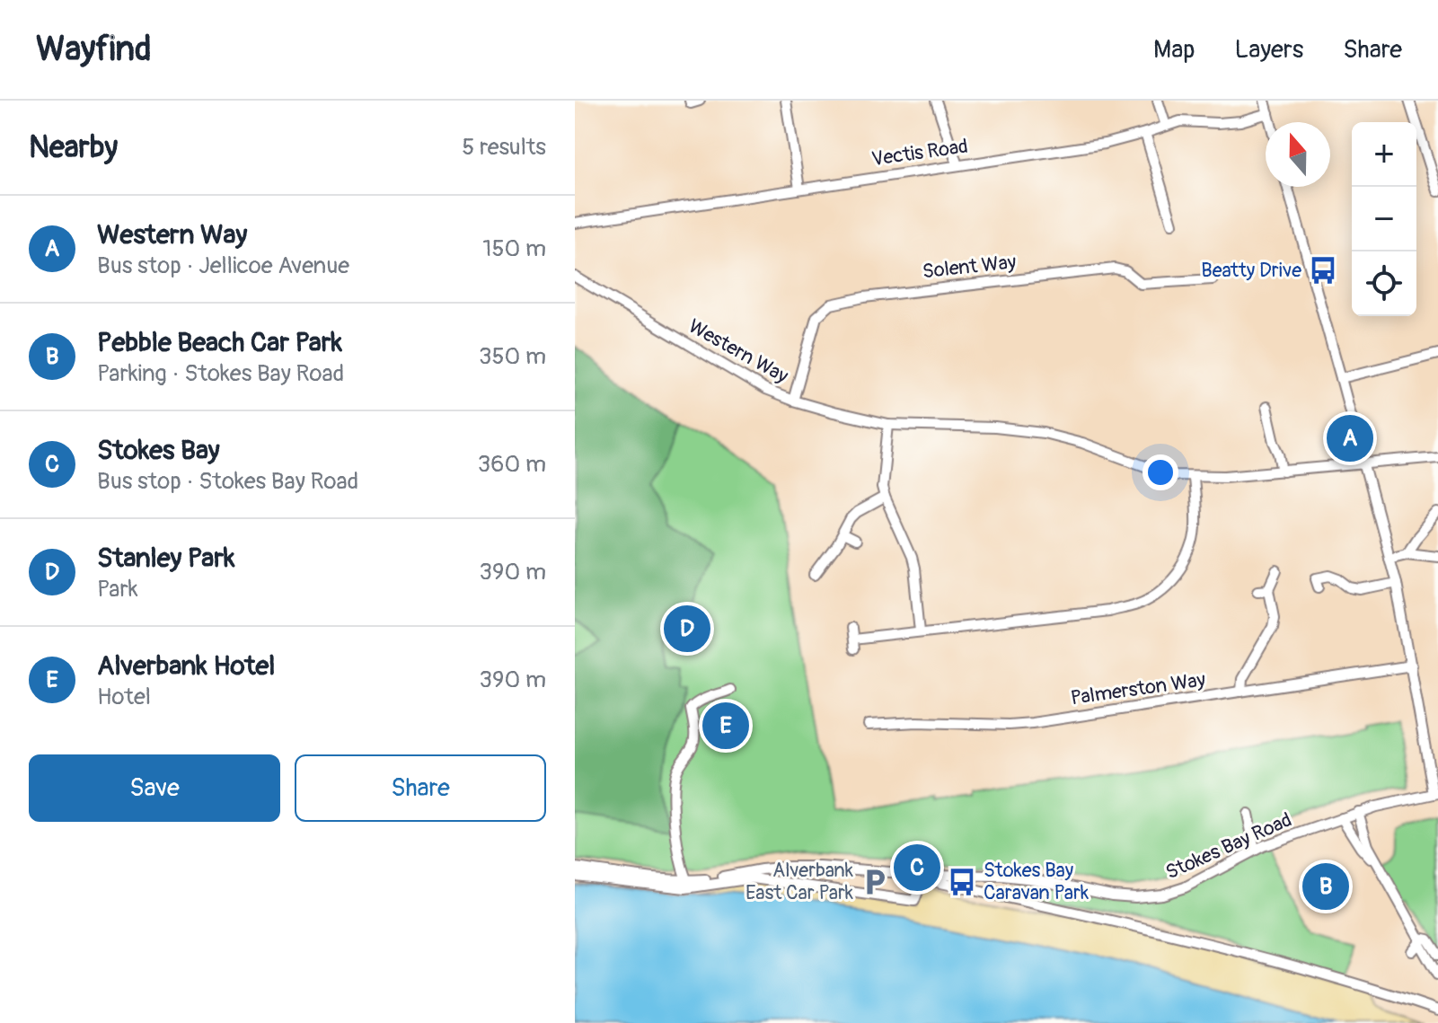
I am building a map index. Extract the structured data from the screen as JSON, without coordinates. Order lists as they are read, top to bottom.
{
  "streets": {
    "street": [
      "Vectis Road",
      "Solent Way",
      "Western Way",
      "Palmerston Way",
      "Stokes Bay Road"
    ]
  },
  "crossings": [
    ["Solent Way", "Western Way"]
  ],
  "places": {
    "bus stop": ["Beatty Drive", "Stokes Bay Caravan Park"],
    "parking": ["Alverbank East Car Park"]
  },
  "north": "top",
  "page": {
    "header": "Wayfind",
    "nav": ["Map", "Layers", "Share"],
    "heading": ["Nearby", "5 results"],
    "map_buttons": ["+", "−"],
    "list": [
      {
        "mark": "A",
        "name": "Western Way",
        "note": "Bus stop · Jellicoe Avenue",
        "value": "150 m"
      },
      {
        "mark": "B",
        "name": "Pebble Beach Car Park",
        "note": "Parking · Stokes Bay Road",
        "value": "350 m"
      },
      {
        "mark": "C",
        "name": "Stokes Bay",
        "note": "Bus stop · Stokes Bay Road",
        "value": "360 m"
      },
      {
        "mark": "D",
        "name": "Stanley Park",
        "note": "Park",
        "value": "390 m"
      },
      {
        "mark": "E",
        "name": "Alverbank Hotel",
        "note": "Hotel",
        "value": "390 m"
      }
    ],
    "pins": [
      "A",
      "D",
      "E",
      "C",
      "B"
    ],
    "buttons": ["Save", "Share"]
  }
}
